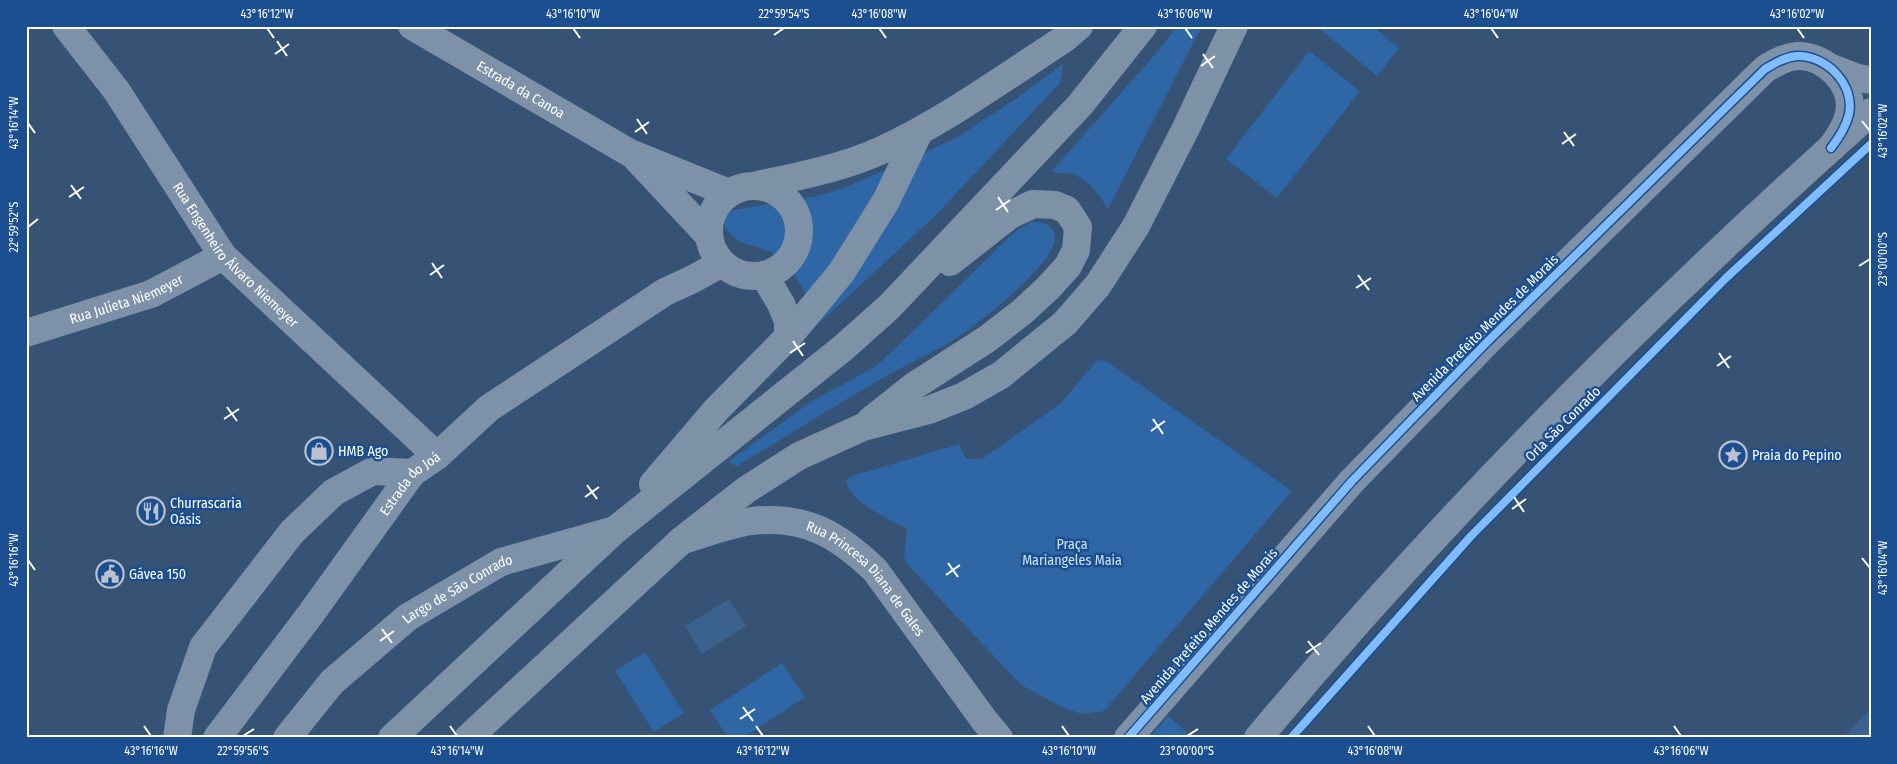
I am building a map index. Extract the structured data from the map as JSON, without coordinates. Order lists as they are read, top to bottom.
{
  "streets": {
    "street": [
      "Estrada da Canoa",
      "Rua Engenheiro Álvaro Niemeyer",
      "Rua Julieta Niemeyer",
      "Avenida Prefeito Mendes de Morais",
      "Estrada do Joá",
      "Rua Princesa Diana de Gales",
      "Largo de São Conrado"
    ],
    "cycle path": ["Orla São Conrado"]
  },
  "crossings": [
    ["Estrada da Canoa", "Estrada do Joá"],
    ["Rua Engenheiro Álvaro Niemeyer", "Rua Julieta Niemeyer"],
    ["Rua Engenheiro Álvaro Niemeyer", "Estrada do Joá"]
  ],
  "parks": ["Praça Mariangeles Maia"],
  "places": {
    "shop": ["HMB Ago"],
    "place": ["Praia do Pepino"],
    "restaurant": ["Churrascaria Oásis"],
    "public building": ["Gávea 150"]
  },
  "coordinates": [
    "43°16'12\"W",
    "43°16'10\"W",
    "22°59'54\"S",
    "43°16'08\"W",
    "43°16'06\"W",
    "43°16'04\"W",
    "43°16'02\"W",
    "43°16'14\"W",
    "22°59'52\"S",
    "23°00'00\"S",
    "43°16'16\"W",
    "22°59'56\"S"
  ]
}
